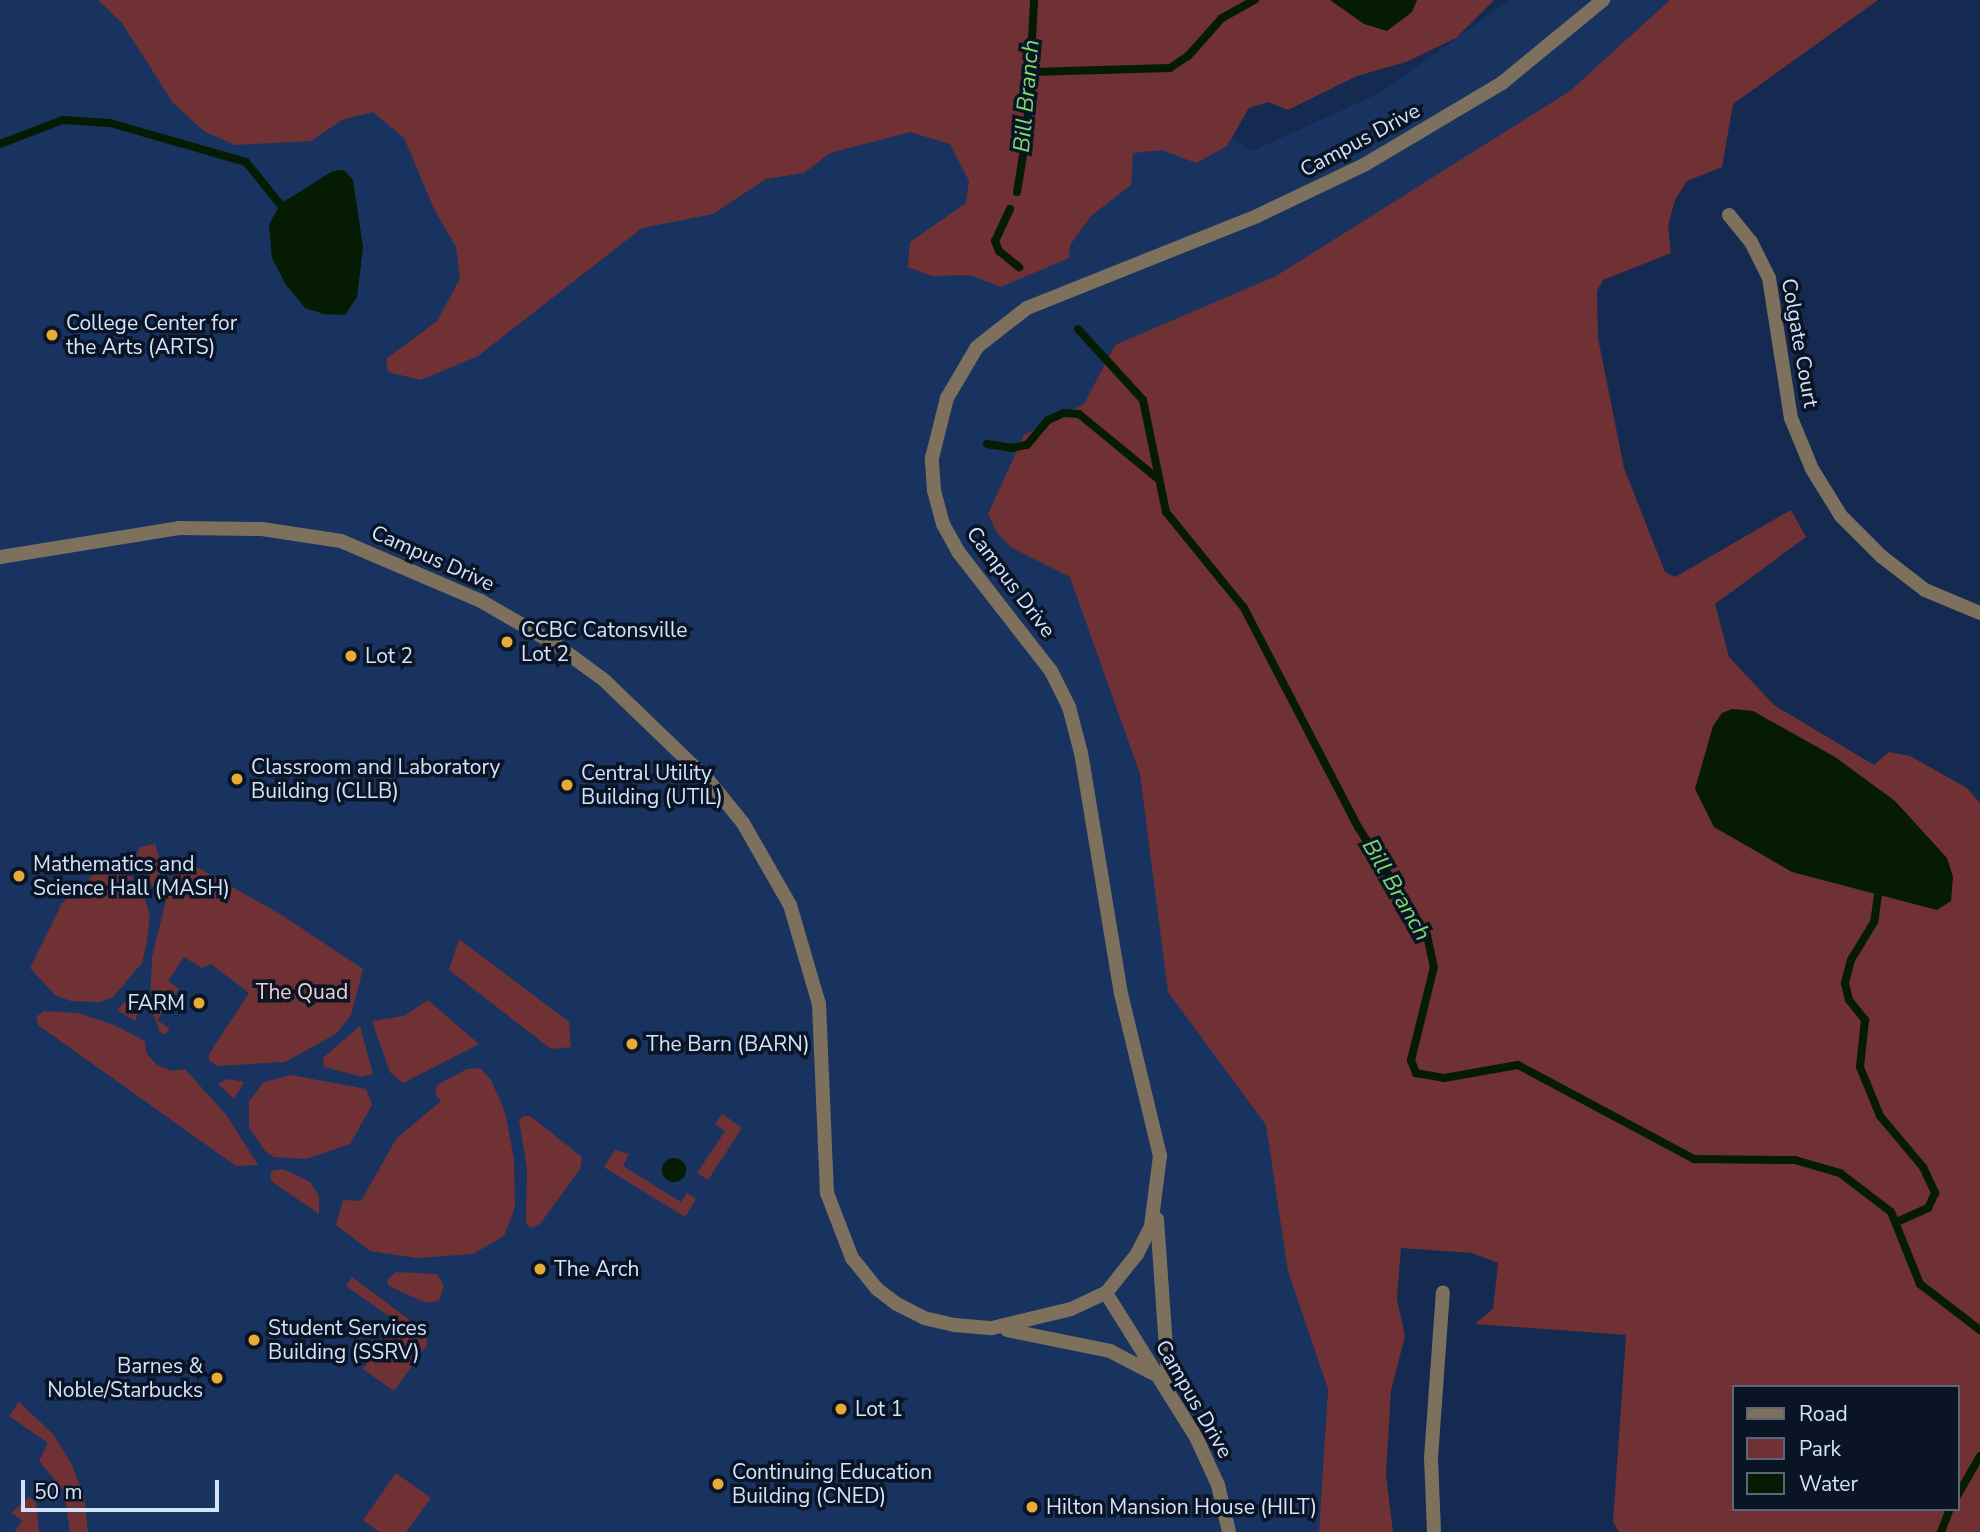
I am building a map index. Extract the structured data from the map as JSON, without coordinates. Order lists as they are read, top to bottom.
{
  "streets": {
    "street": ["Campus Drive", "Colgate Court"]
  },
  "water": ["Bill Branch"],
  "parks": ["The Quad"],
  "places": [
    "College Center for the Arts (ARTS)",
    "CCBC Catonsville Lot 2",
    "Lot 2",
    "Classroom and Laboratory Building (CLLB)",
    "Central Utility Building (UTIL)",
    "Mathematics and Science Hall (MASH)",
    "FARM",
    "The Barn (BARN)",
    "The Arch",
    "Student Services Building (SSRV)",
    "Barnes & Noble/Starbucks",
    "Lot 1",
    "Continuing Education Building (CNED)",
    "Hilton Mansion House (HILT)"
  ],
  "legend": ["Road", "Park", "Water"],
  "scale_bar": "50 m"
}
